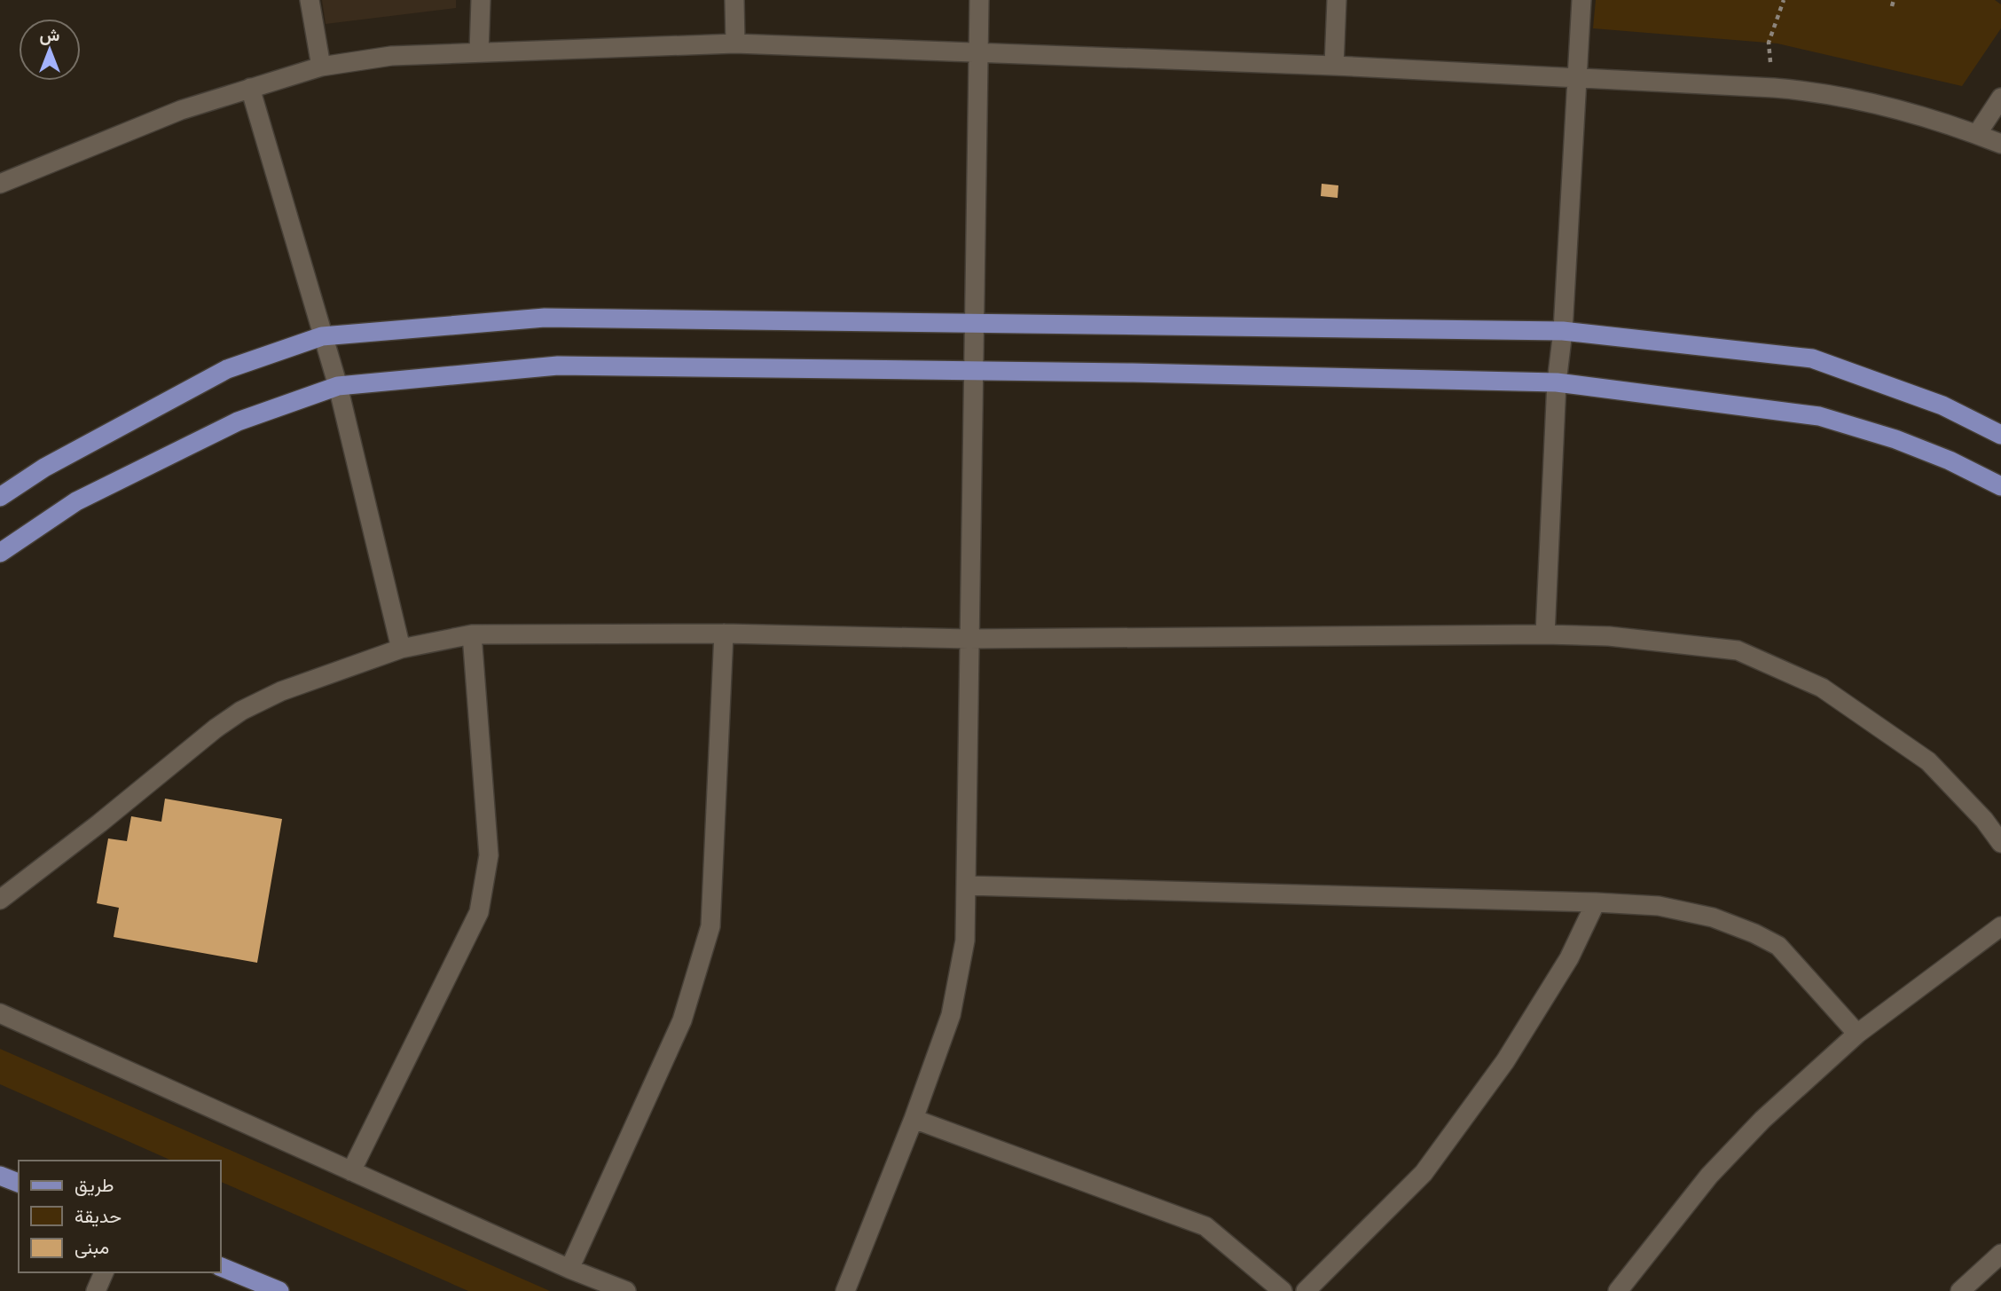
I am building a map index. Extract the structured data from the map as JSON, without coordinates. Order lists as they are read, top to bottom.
{
  "legend": ["طريق", "حديقة", "مبنى"],
  "north": "top"
}
